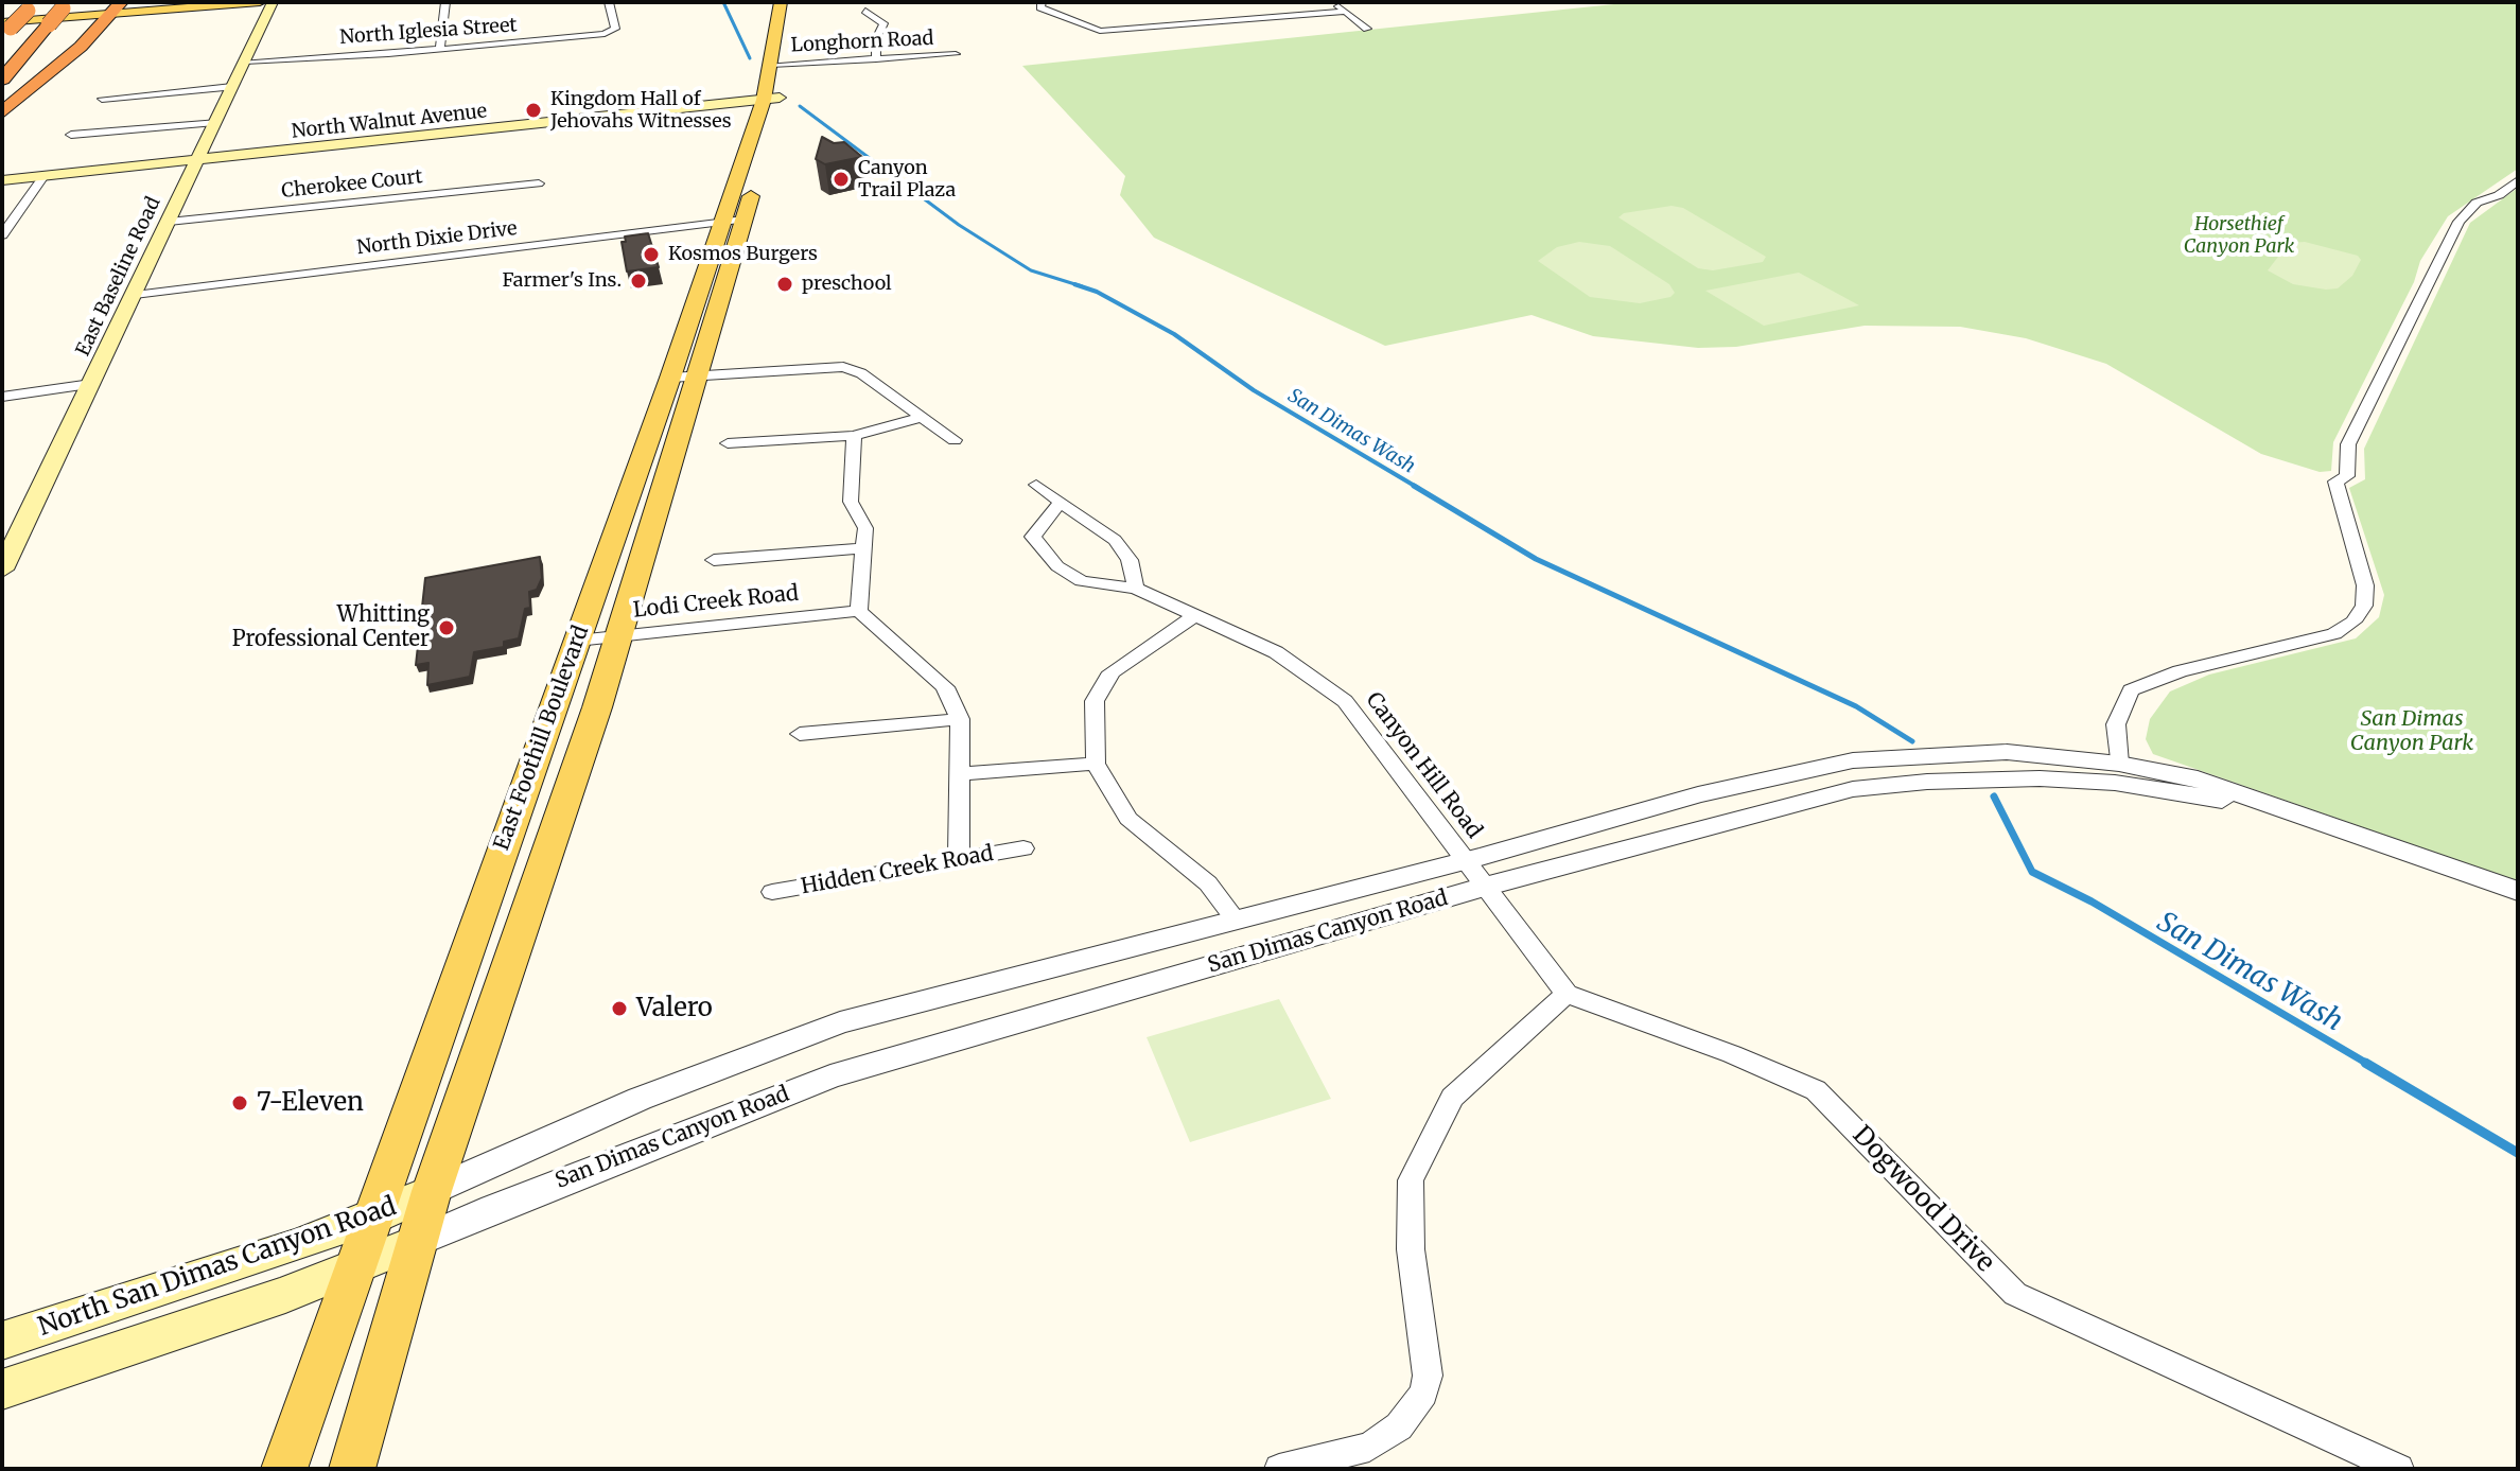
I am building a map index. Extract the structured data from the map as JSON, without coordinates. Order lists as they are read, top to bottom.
{
  "streets": {
    "main road": [
      "North Walnut Avenue",
      "East Baseline Road",
      "East Foothill Boulevard",
      "North San Dimas Canyon Road"
    ],
    "street": [
      "North Iglesia Street",
      "Longhorn Road",
      "Cherokee Court",
      "North Dixie Drive",
      "Lodi Creek Road",
      "Canyon Hill Road",
      "Hidden Creek Road",
      "San Dimas Canyon Road",
      "Dogwood Drive"
    ]
  },
  "crossings": [
    ["North Iglesia Street", "East Baseline Road"],
    ["Longhorn Road", "East Foothill Boulevard"],
    ["North Walnut Avenue", "East Baseline Road"],
    ["North Walnut Avenue", "East Foothill Boulevard"],
    ["Cherokee Court", "East Baseline Road"],
    ["North Dixie Drive", "East Baseline Road"],
    ["North Dixie Drive", "East Foothill Boulevard"],
    ["Lodi Creek Road", "East Foothill Boulevard"],
    ["East Foothill Boulevard", "San Dimas Canyon Road"],
    ["East Foothill Boulevard", "North San Dimas Canyon Road"],
    ["Canyon Hill Road", "San Dimas Canyon Road"],
    ["San Dimas Canyon Road", "North San Dimas Canyon Road"]
  ],
  "water": ["San Dimas Wash"],
  "parks": ["Horsethief Canyon Park", "San Dimas Canyon Park"],
  "places": [
    "Kingdom Hall of Jehovahs Witnesses",
    "Canyon Trail Plaza",
    "Kosmos Burgers",
    "Farmer's Ins.",
    "preschool",
    "Whitting Professional Center",
    "Valero",
    "7-Eleven"
  ]
}
